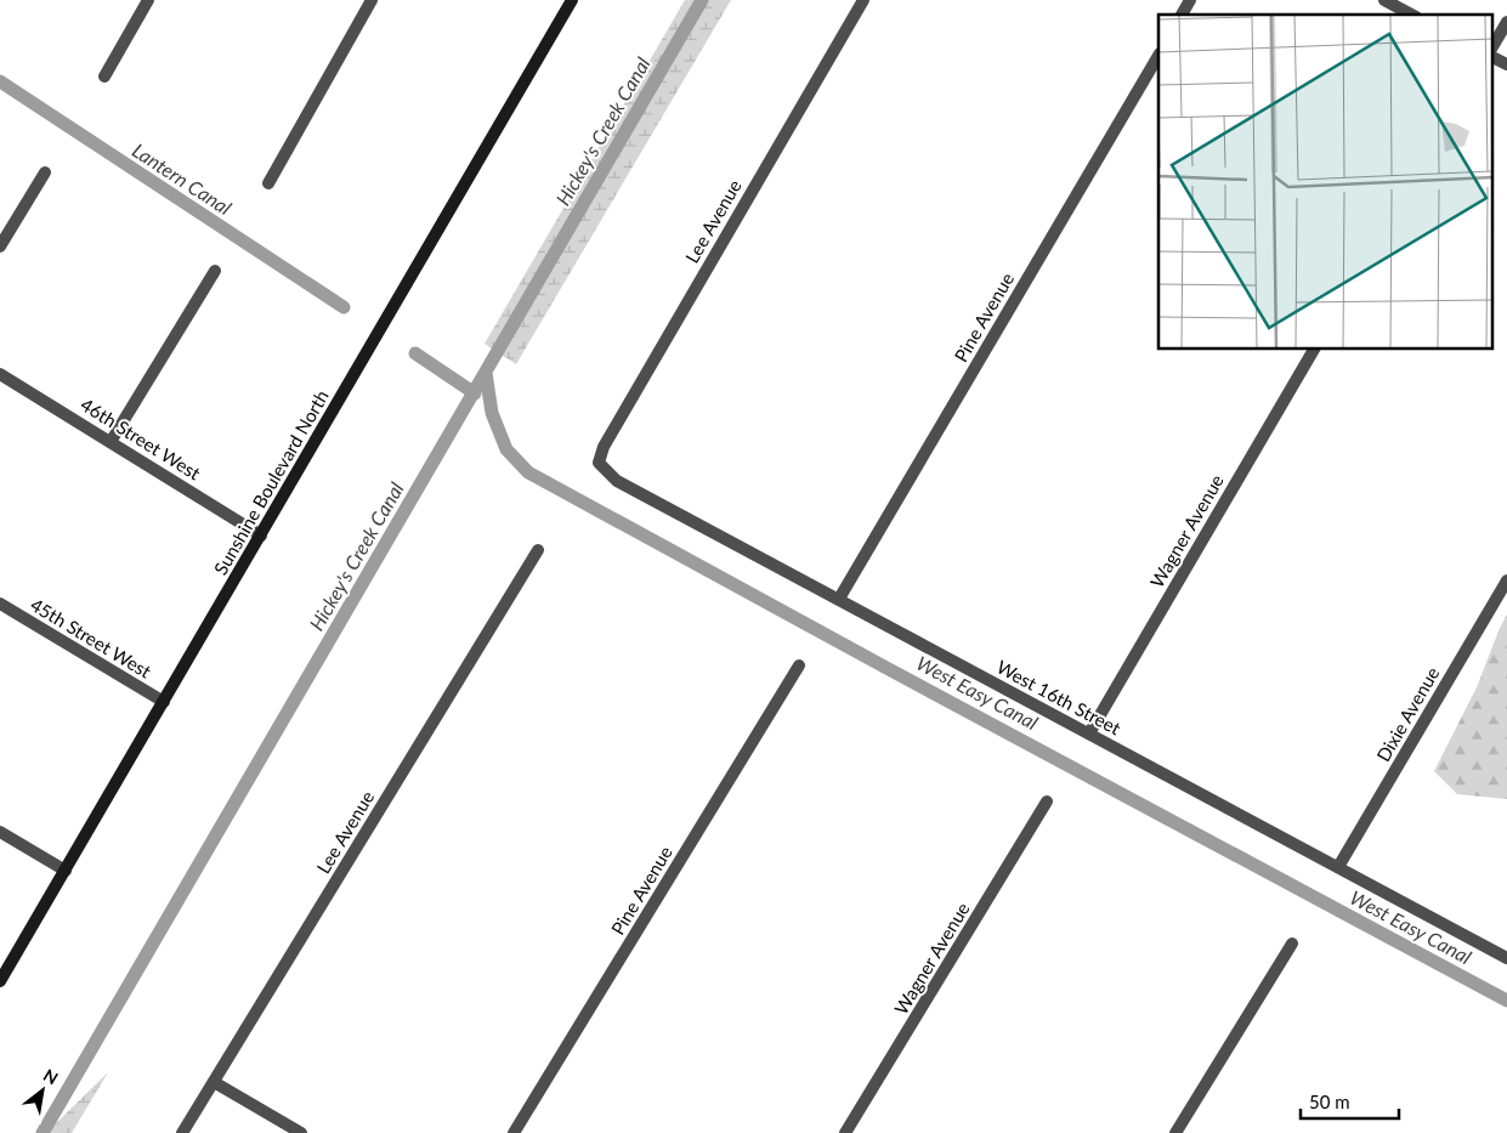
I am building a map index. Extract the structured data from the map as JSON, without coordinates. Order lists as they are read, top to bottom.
{
  "streets": {
    "street": [
      "Lee Avenue",
      "Pine Avenue",
      "46th Street West",
      "Sunshine Boulevard North",
      "Wagner Avenue",
      "45th Street West",
      "West 16th Street",
      "Dixie Avenue"
    ]
  },
  "crossings": [
    ["Lee Avenue", "West 16th Street"],
    ["Pine Avenue", "West 16th Street"],
    ["46th Street West", "Sunshine Boulevard North"],
    ["Sunshine Boulevard North", "45th Street West"],
    ["Wagner Avenue", "West 16th Street"],
    ["West 16th Street", "Dixie Avenue"]
  ],
  "water": ["Hickey's Creek Canal", "Lantern Canal", "West Easy Canal"],
  "scale_bar": "50 m",
  "north": "top right"
}
